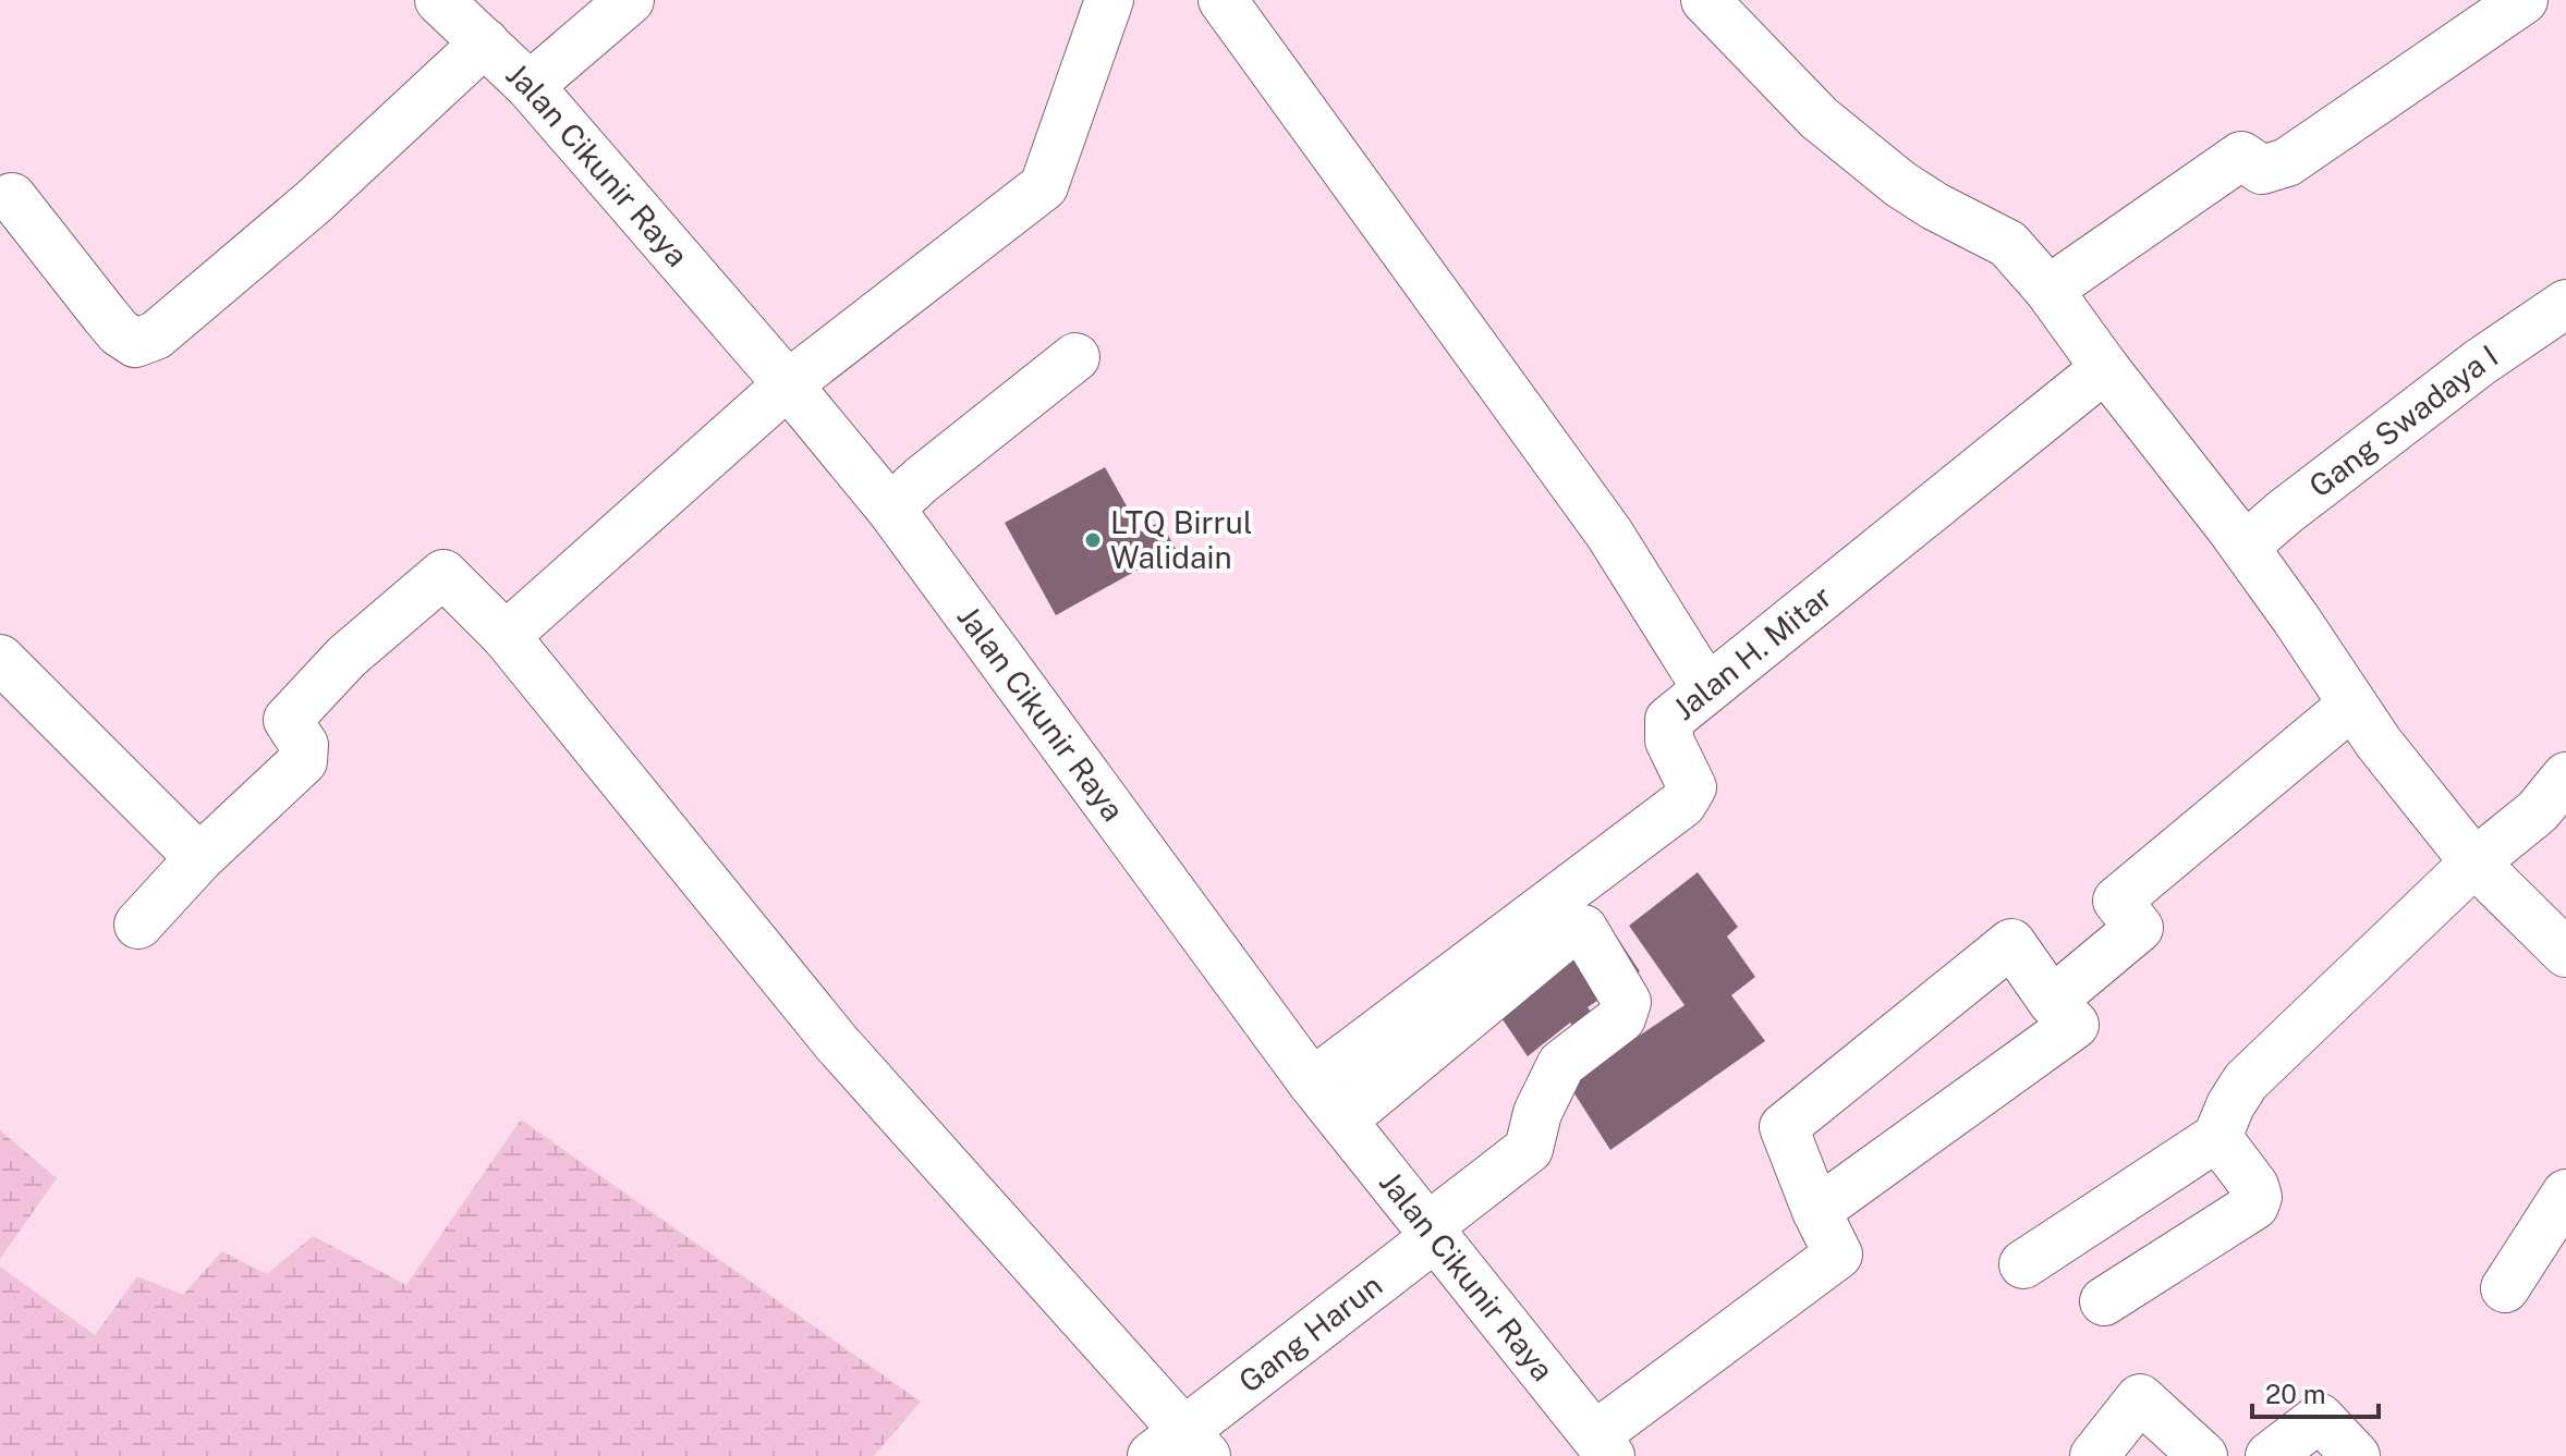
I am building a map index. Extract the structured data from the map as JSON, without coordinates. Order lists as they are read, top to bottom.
{
  "streets": {
    "street": [
      "Jalan Cikunir Raya",
      "Gang Swadaya I",
      "Jalan H. Mitar",
      "Gang Harun"
    ]
  },
  "crossings": [
    ["Jalan Cikunir Raya", "Jalan H. Mitar"],
    ["Jalan Cikunir Raya", "Gang Harun"]
  ],
  "places": ["LTQ Birrul Walidain"],
  "scale_bar": "20 m"
}
